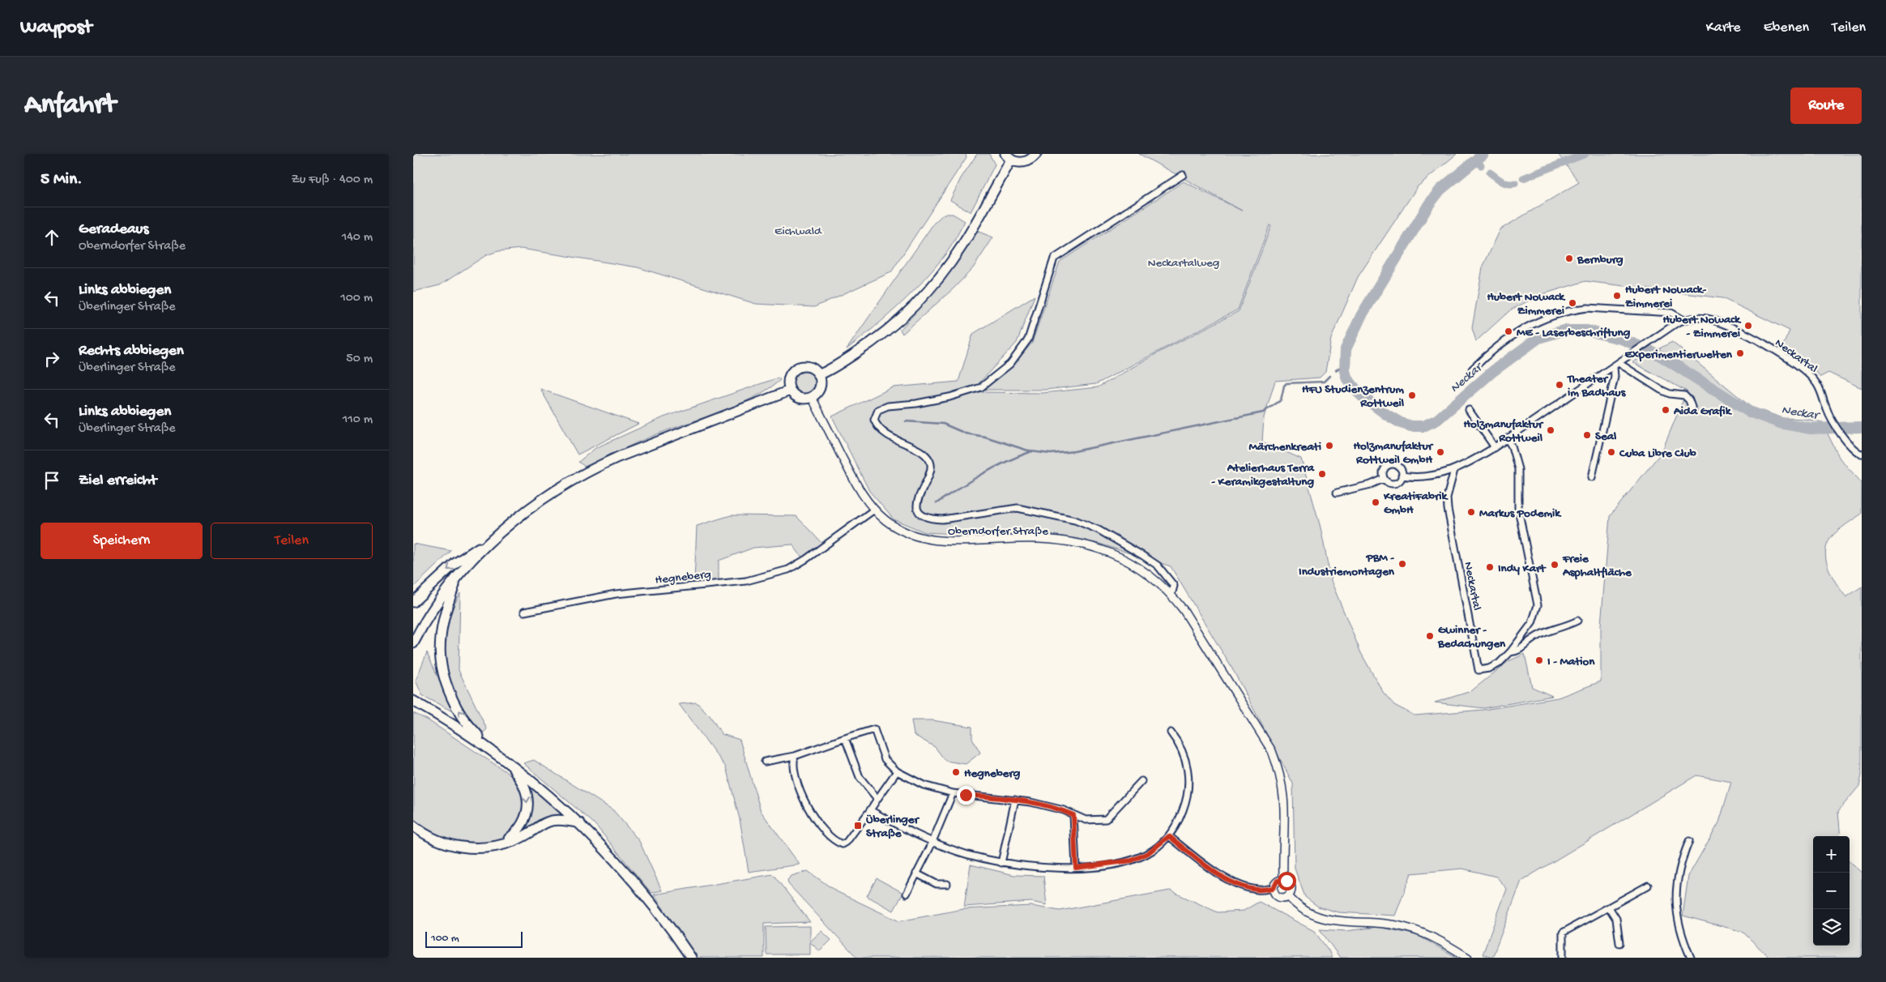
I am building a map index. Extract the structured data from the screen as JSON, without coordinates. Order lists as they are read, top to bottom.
{
  "streets": {
    "street": ["Neckartal", "Oberndorfer Straße", "Hegneberg"]
  },
  "crossings": [
    ["Oberndorfer Straße", "Hegneberg"]
  ],
  "water": ["Neckar"],
  "parks": ["Eichwald", "Neckartalweg"],
  "places": {
    "other": [
      "Bernburg",
      "Hubert Nowack- Zimmerei",
      "Hubert Nowack Zimmerei",
      "Hubert Nowack - Zimmerei",
      "ME - Laserbeschriftung",
      "Experimentierwelten",
      "Theater im Badhaus",
      "HFU Studienzentrum Rottweil",
      "Aida Grafik",
      "Holzmanufaktur Rottweil",
      "Seal",
      "Märchenkreati",
      "Holzmanufaktur Rottweil GmbH",
      "Cuba Libre Club",
      "Atelierhaus Terra - Keramikgestaltung",
      "KreatiFabrik GmbH",
      "Markus Podemik",
      "PBM - Industriemontagen",
      "Freie Asphaltfläche",
      "Indy Kart",
      "Gwinner - Bedachungen",
      "I - Mation",
      "Hegneberg"
    ],
    "transit": ["Überlinger Straße"]
  },
  "scale_bar": "100 m",
  "page": {
    "header": "Waypost",
    "nav": ["Karte", "Ebenen", "Teilen"],
    "buttons": [
      "Route",
      ["Speichern", "Teilen"]
    ],
    "title": "Anfahrt",
    "heading": ["5 Min.", "Zu Fuß · 400 m"],
    "list": [
      ["Geradeaus", "Oberndorfer Straße", "140 m"],
      ["Links abbiegen", "Überlinger Straße", "100 m"],
      ["Rechts abbiegen", "Überlinger Straße", "50 m"],
      ["Links abbiegen", "Überlinger Straße", "110 m"],
      "Ziel erreicht"
    ],
    "map_buttons": ["+", "−"],
    "scale": "100 m"
  }
}
